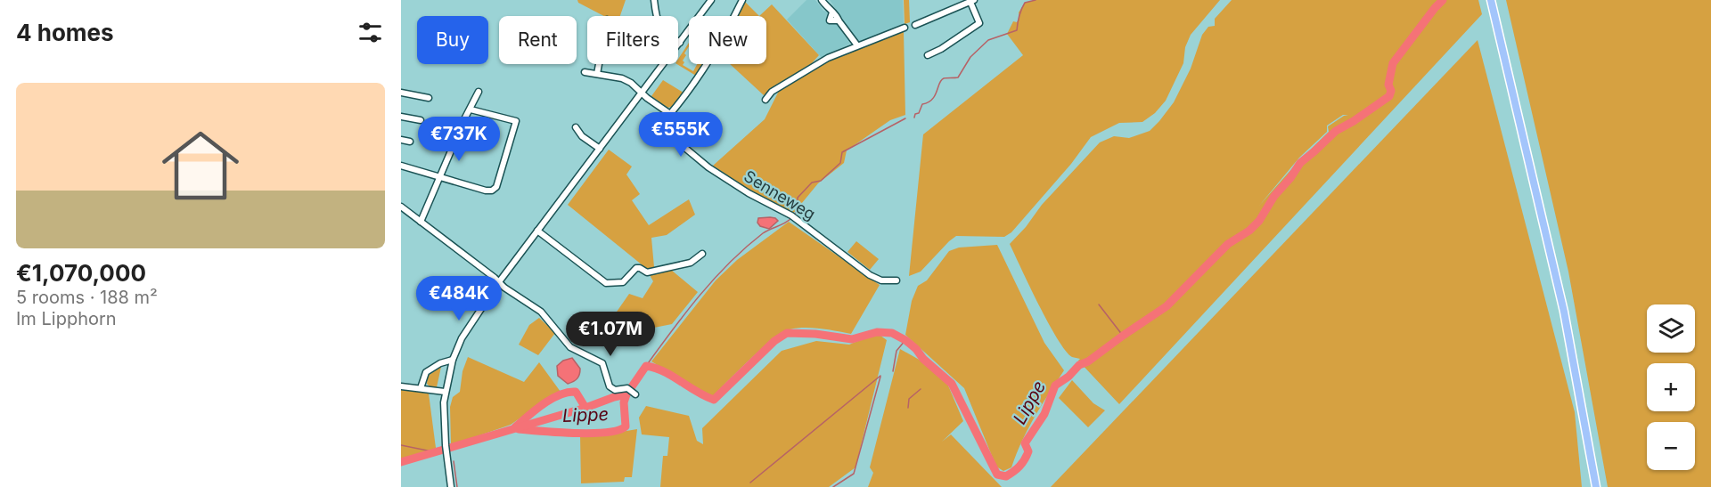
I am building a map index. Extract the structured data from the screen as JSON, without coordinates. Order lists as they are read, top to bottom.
{
  "streets": {
    "street": ["Senneweg"]
  },
  "water": ["Lippe"],
  "page": {
    "heading": "4 homes",
    "chip": [
      "Buy",
      "Rent",
      "Filters",
      "New"
    ],
    "list": [
      {
        "name": "€1,070,000",
        "note": "5 rooms · 188 m² · Im Lipphorn"
      }
    ],
    "price": [
      "€555K",
      "€737K",
      "€484K",
      "€1.07M"
    ],
    "map_buttons": ["+", "−"]
  }
}
